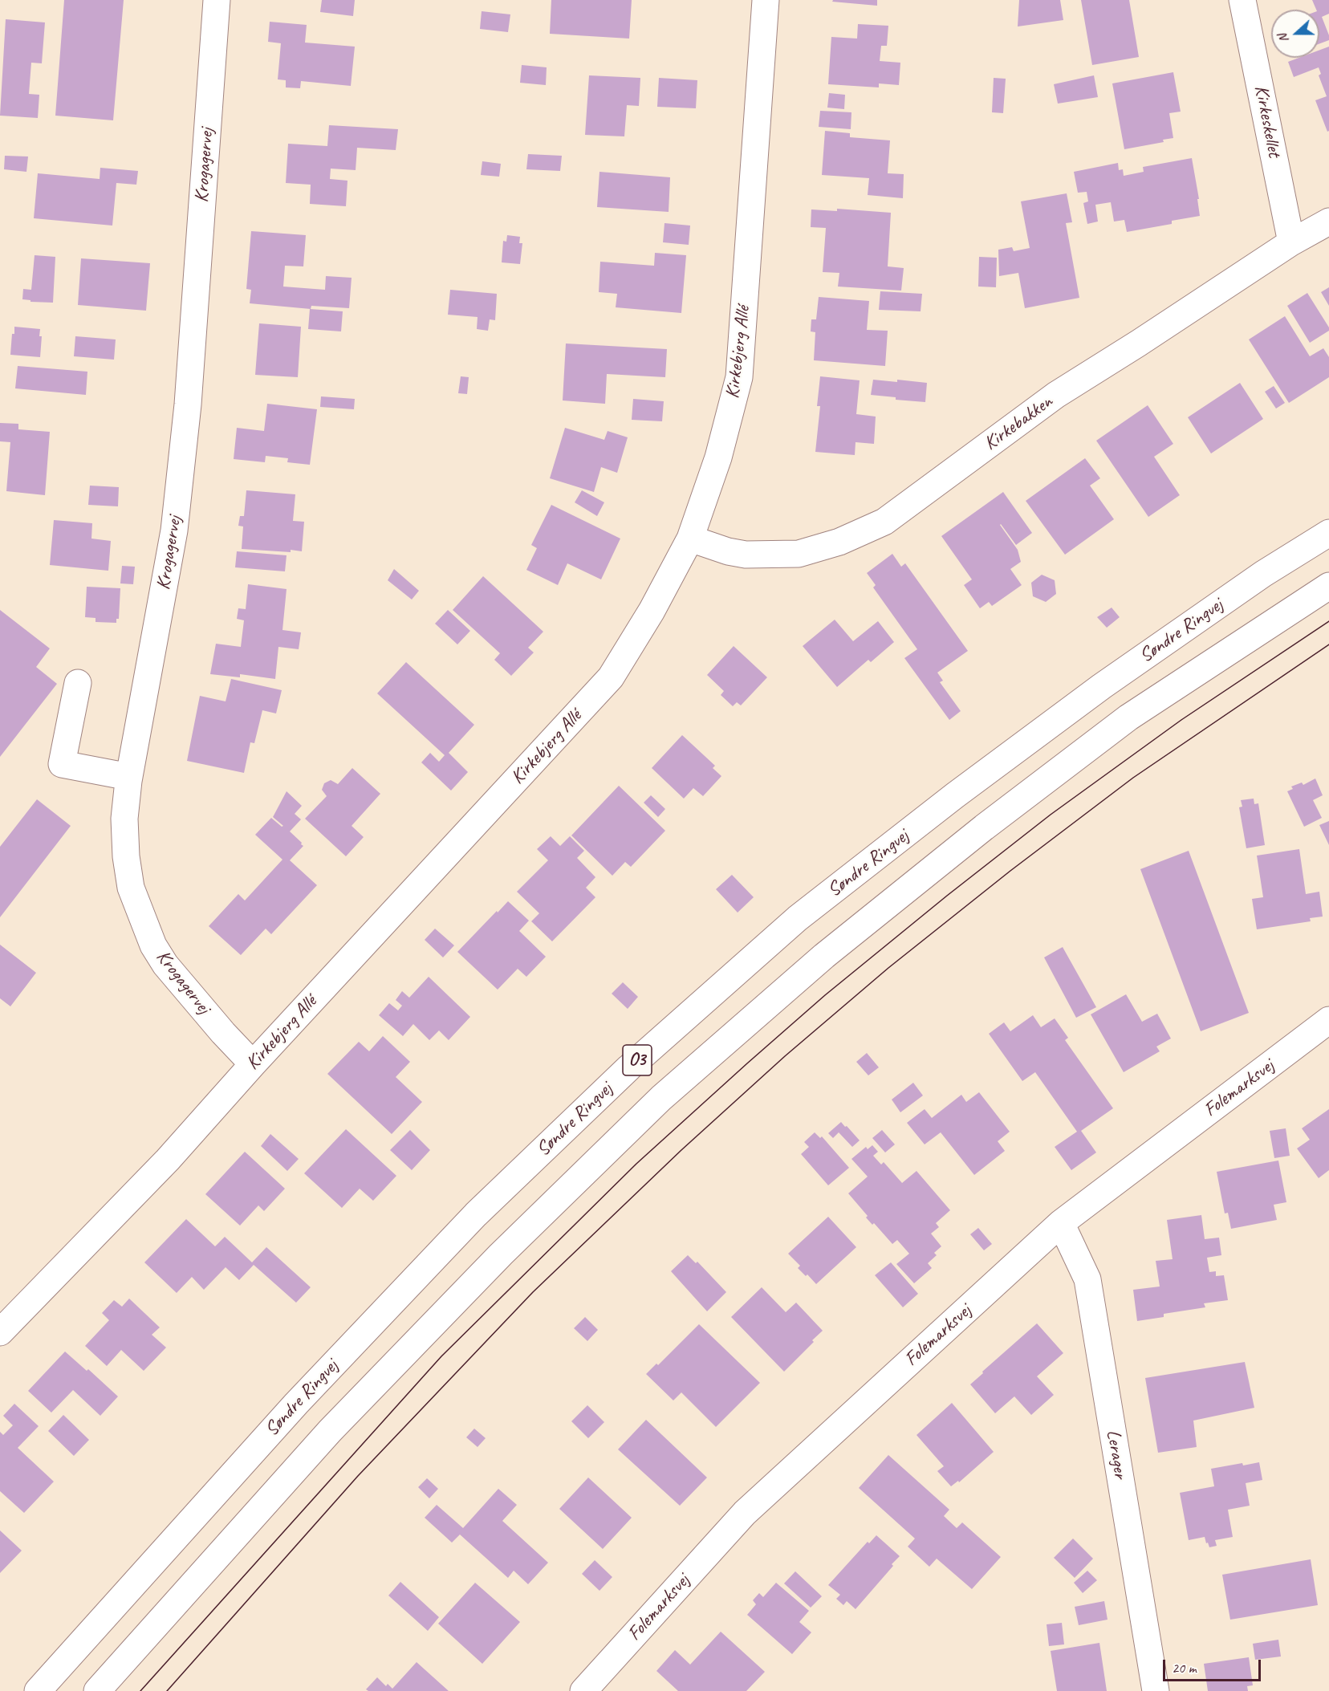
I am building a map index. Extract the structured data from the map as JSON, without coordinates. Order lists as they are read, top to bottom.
{
  "streets": {
    "street": [
      "Kirkeskellet",
      "Krogagervej",
      "Kirkebjerg Allé",
      "Kirkebakken",
      "Søndre Ringvej",
      "O3",
      "Folemarksvej",
      "Lerager"
    ]
  },
  "crossings": [
    ["Kirkeskellet", "Kirkebakken"],
    ["Krogagervej", "Kirkebjerg Allé"],
    ["Kirkebjerg Allé", "Kirkebakken"],
    ["Folemarksvej", "Lerager"]
  ],
  "scale_bar": "20 m",
  "north": "left"
}
